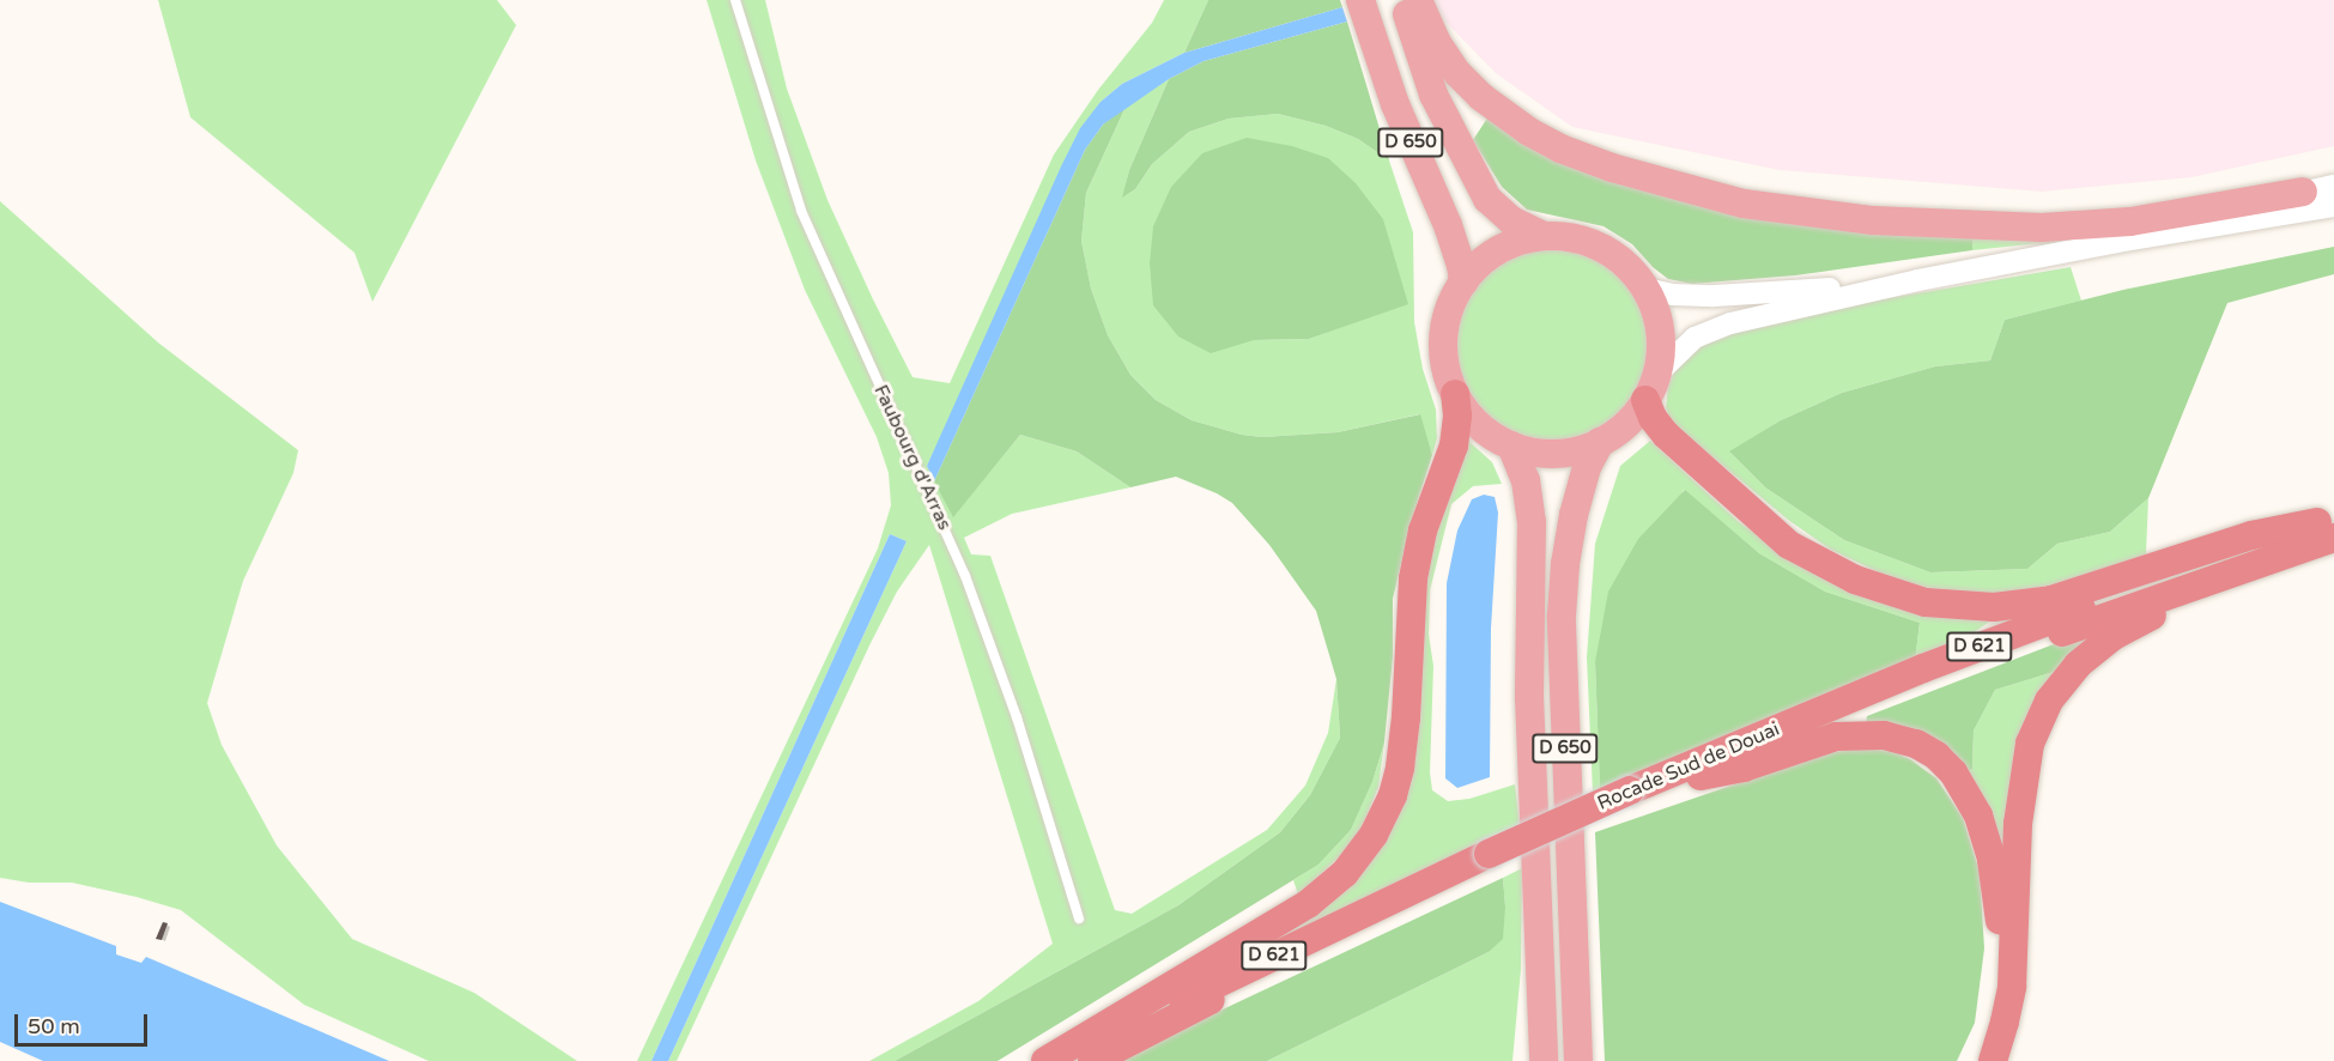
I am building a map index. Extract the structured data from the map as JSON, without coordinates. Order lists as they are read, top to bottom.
{
  "streets": {
    "highway": ["D 621", "Rocade Sud de Douai"],
    "main road": ["D 650"],
    "lane": ["Faubourg d'Arras"]
  },
  "scale_bar": "50 m"
}
